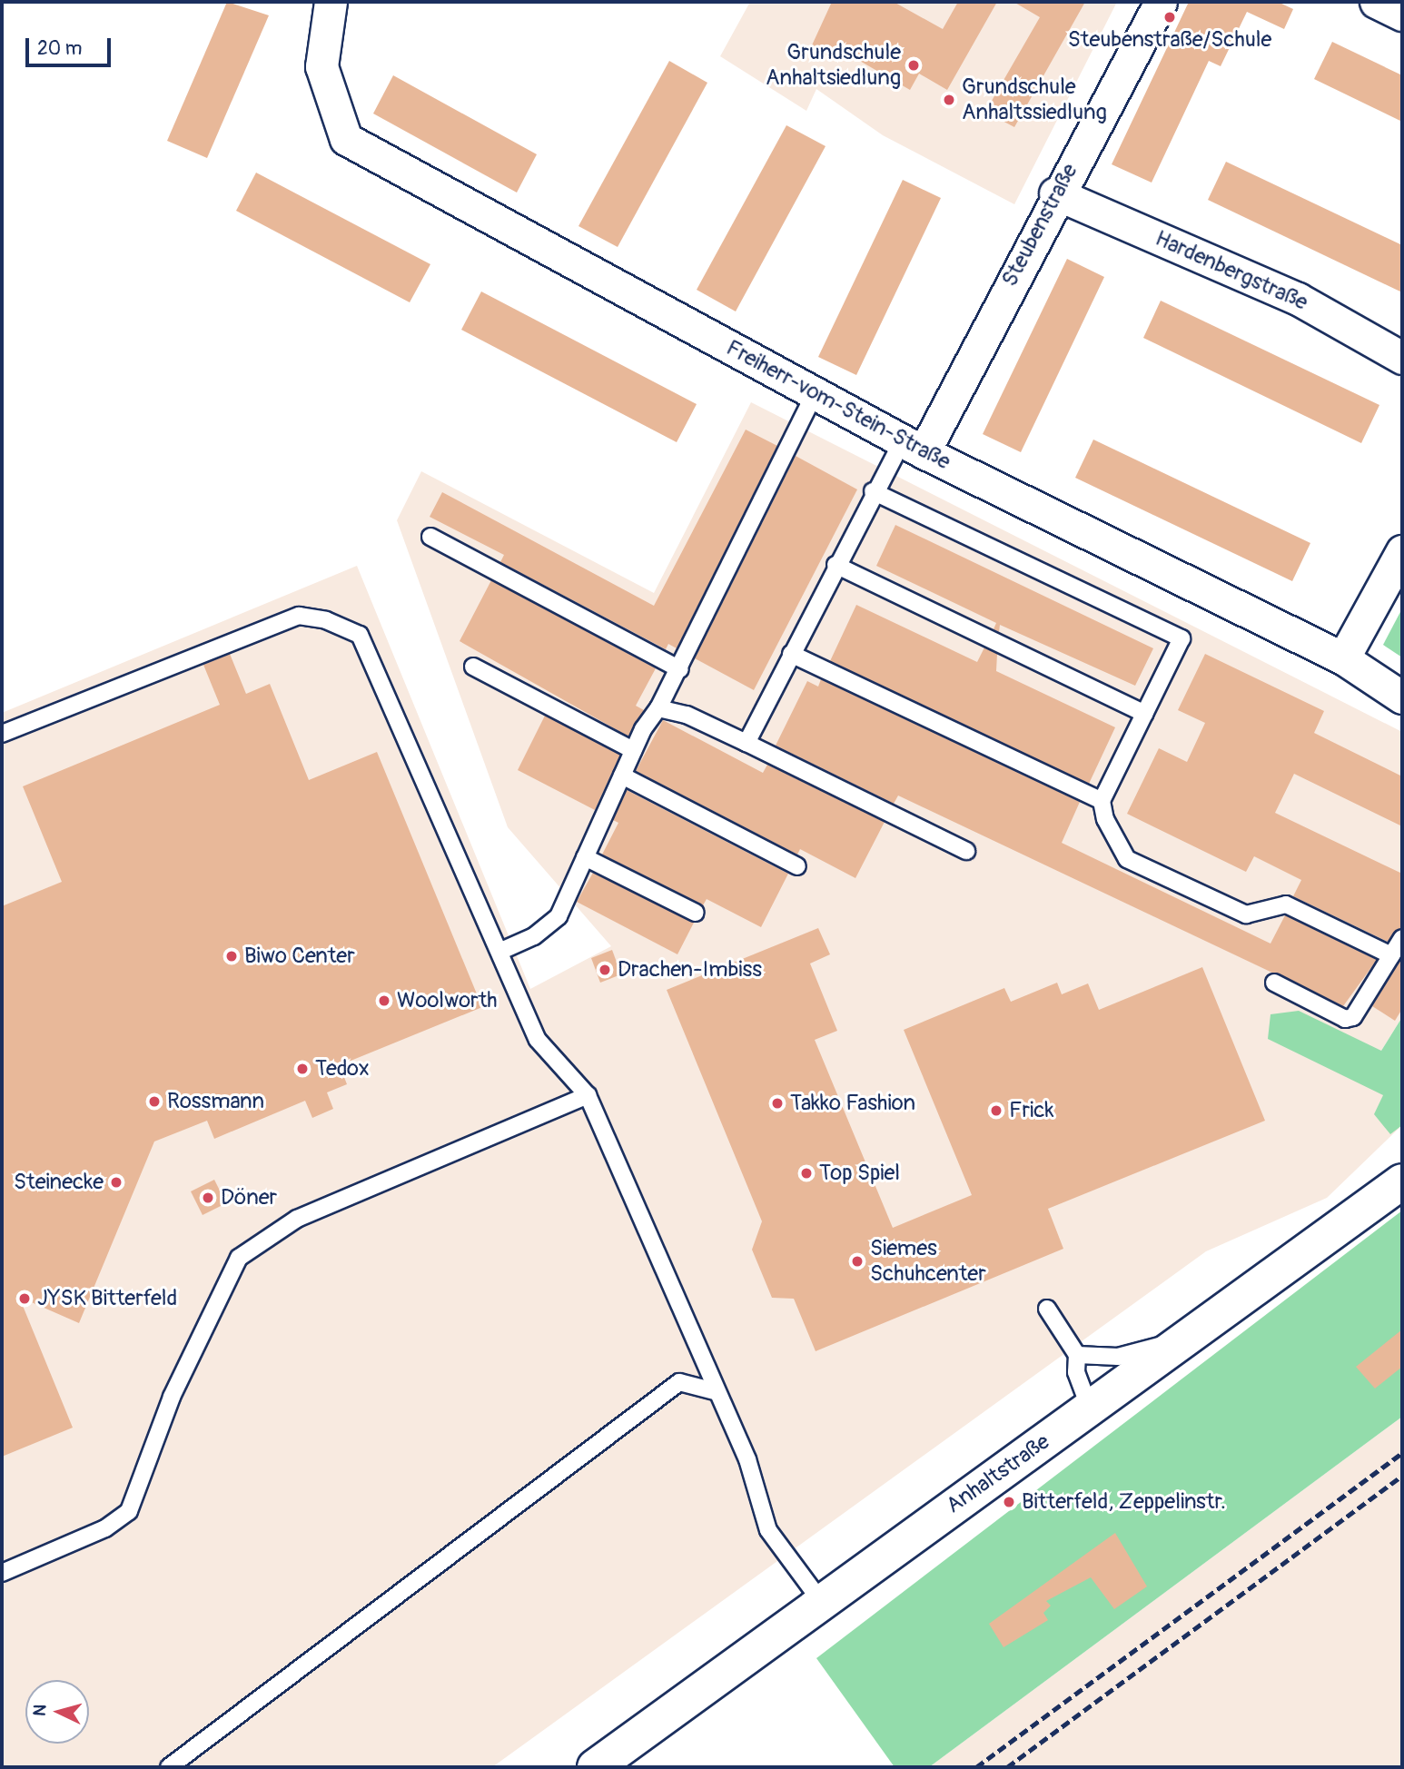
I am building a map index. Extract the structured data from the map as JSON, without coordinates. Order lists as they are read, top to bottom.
{
  "streets": {
    "street": [
      "Steubenstraße",
      "Hardenbergstraße",
      "Freiherr-vom-Stein-Straße",
      "Anhaltstraße"
    ]
  },
  "crossings": [
    ["Steubenstraße", "Hardenbergstraße"],
    ["Steubenstraße", "Freiherr-vom-Stein-Straße"]
  ],
  "places": [
    "Steubenstraße/Schule",
    "Grundschule Anhaltsiedlung",
    "Grundschule Anhaltssiedlung",
    "Biwo Center",
    "Drachen-Imbiss",
    "Woolworth",
    "Tedox",
    "Rossmann",
    "Takko Fashion",
    "Frick",
    "Top Spiel",
    "Steinecke",
    "Döner",
    "Siemes Schuhcenter",
    "JYSK Bitterfeld",
    "Bitterfeld, Zeppelinstr."
  ],
  "scale_bar": "20 m",
  "north": "left"
}
